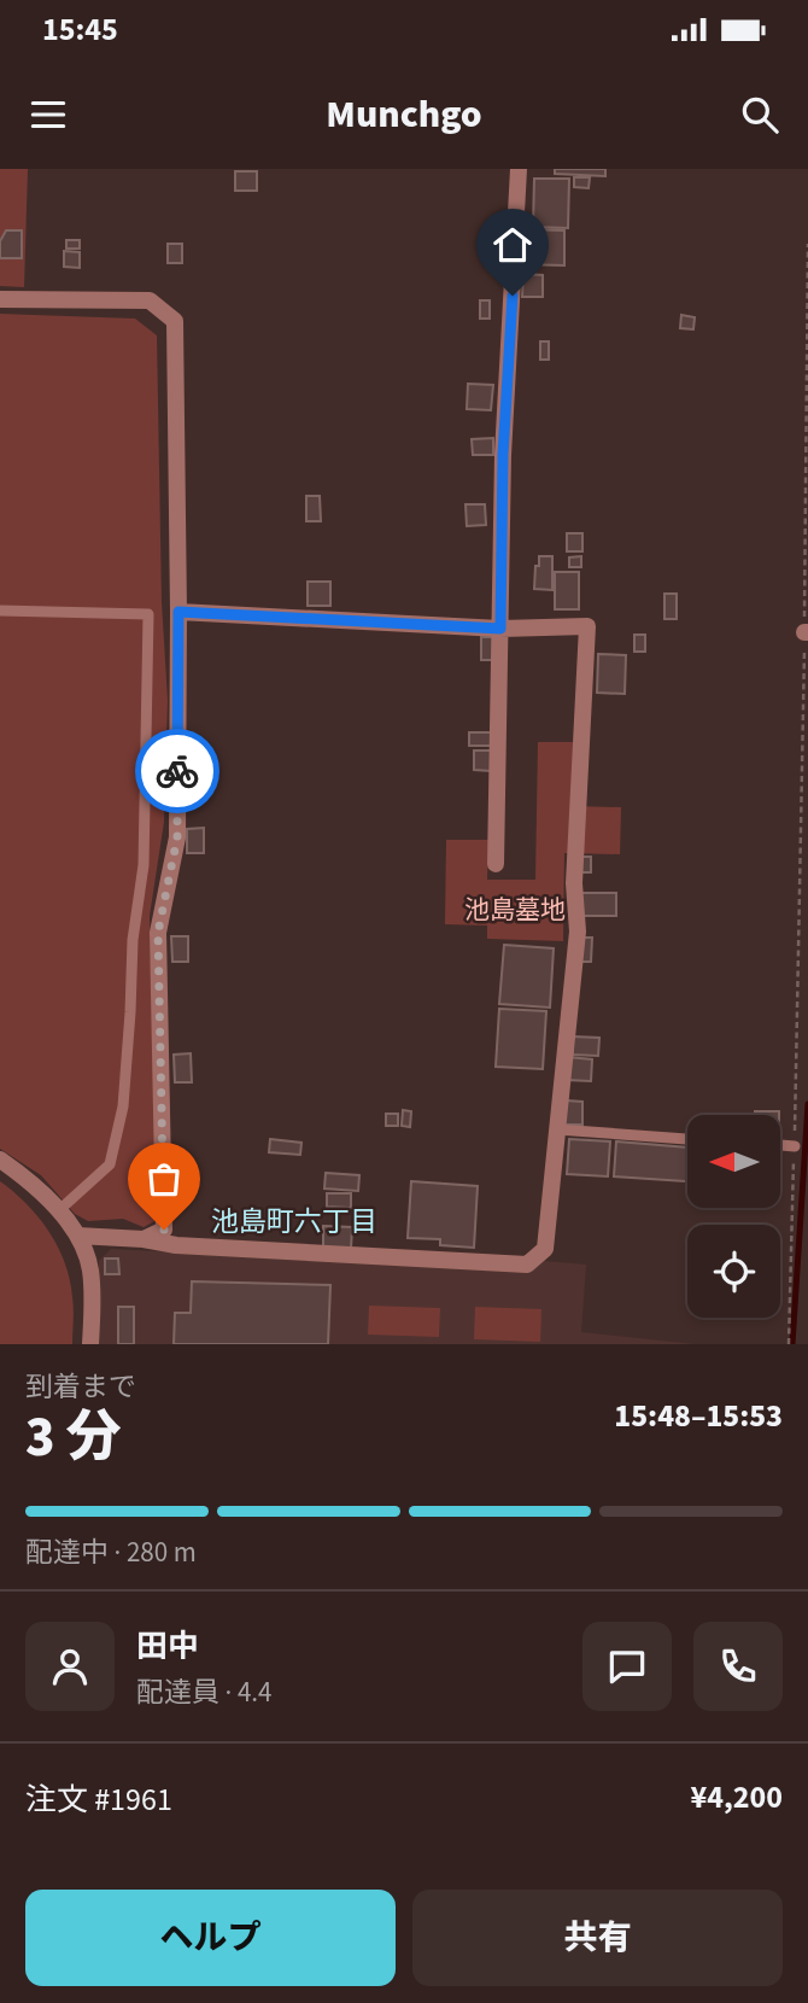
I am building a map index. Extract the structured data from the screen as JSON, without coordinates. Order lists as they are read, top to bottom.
{
  "districts": ["池島町六丁目"],
  "parks": ["池島墓地"],
  "north": "left",
  "page": {
    "status": "15:45",
    "header": "Munchgo",
    "heading": ["3 分", "到着まで", "15:48–15:53"],
    "panel": [
      "田中",
      "配達員 · 4.4",
      "注文 #1961",
      "¥4,200"
    ],
    "bar": "配達中 · 280 m",
    "buttons": ["ヘルプ", "共有"]
  }
}
